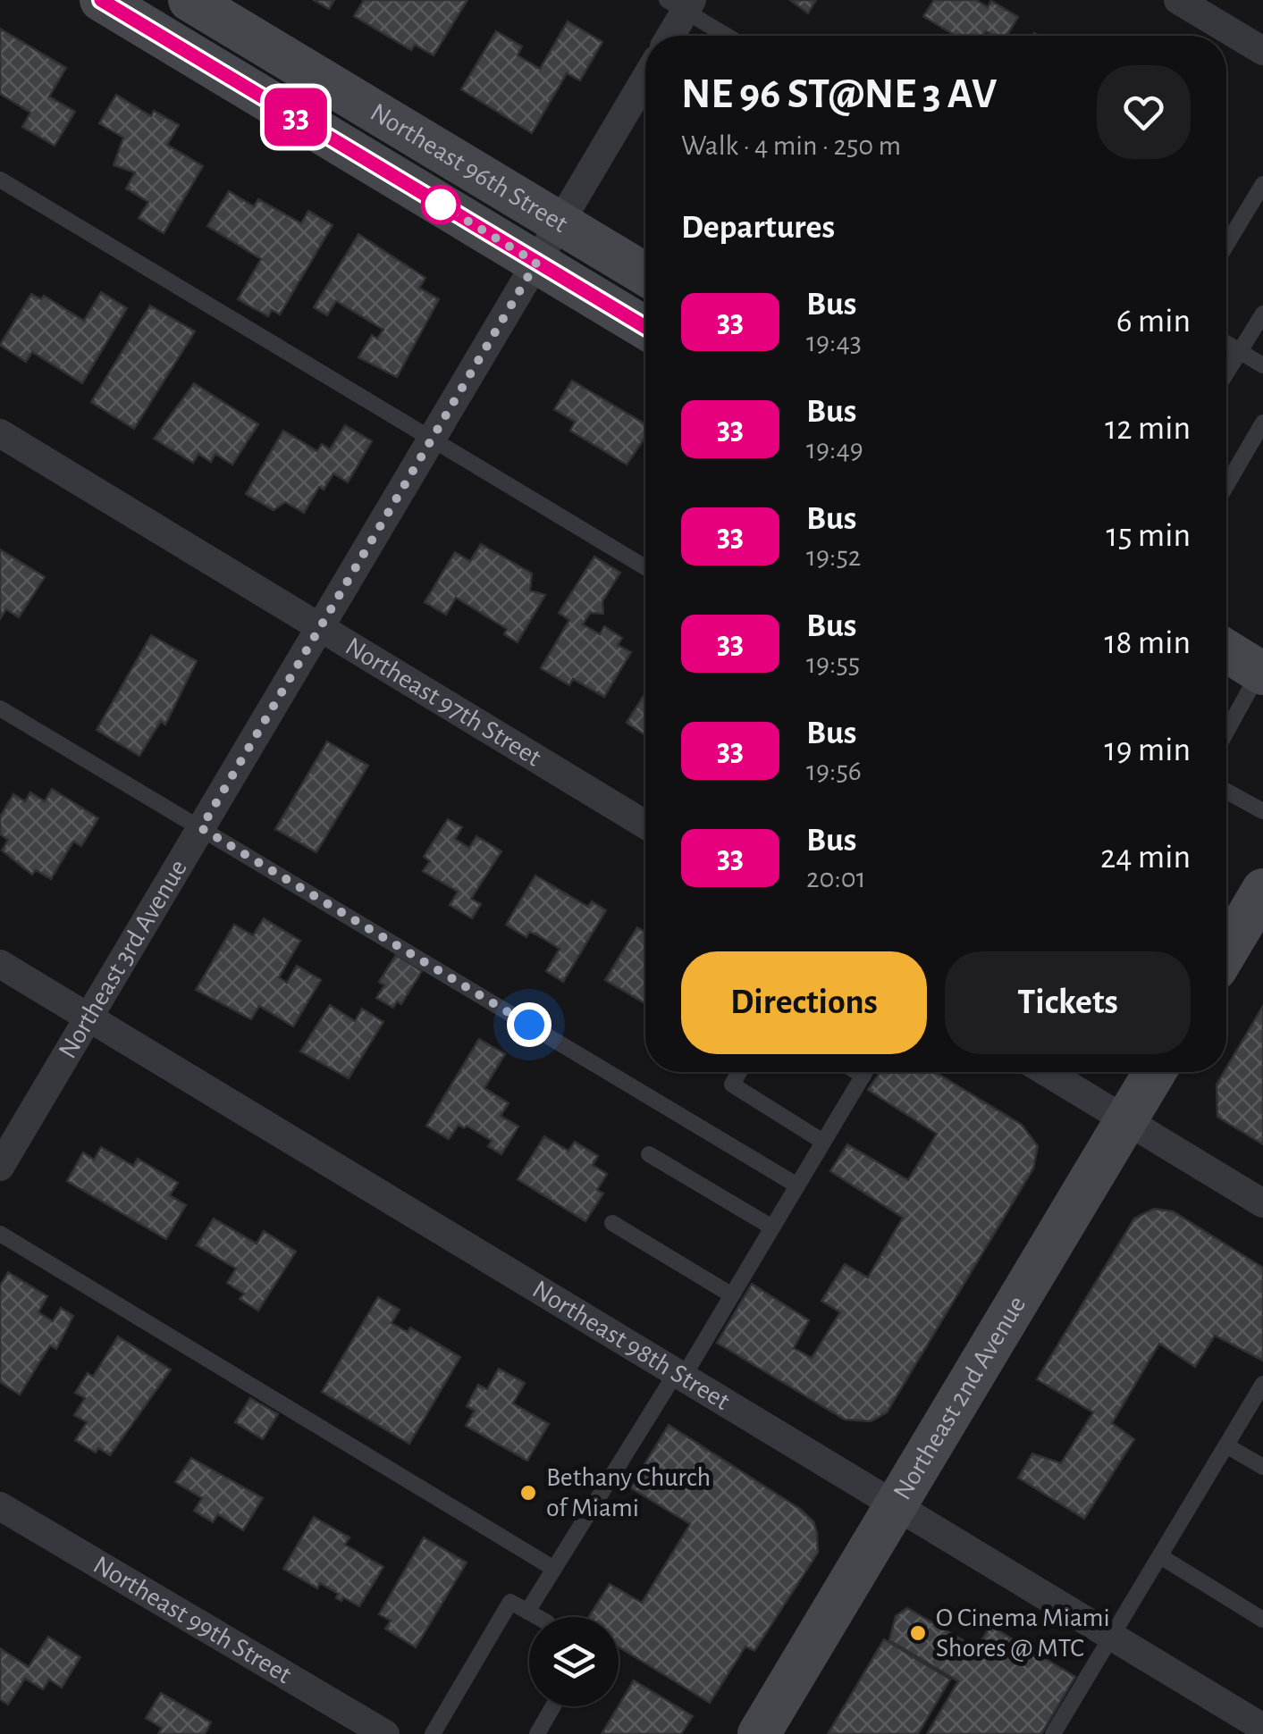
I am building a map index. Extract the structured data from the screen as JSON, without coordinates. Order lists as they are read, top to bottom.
{
  "streets": {
    "street": [
      "Northeast 96th Street",
      "Northeast 97th Street",
      "Northeast 3rd Avenue",
      "Northeast 98th Street",
      "Northeast 2nd Avenue",
      "Northeast 99th Street"
    ]
  },
  "crossings": [
    ["Northeast 96th Street", "Northeast 3rd Avenue"],
    ["Northeast 97th Street", "Northeast 3rd Avenue"],
    ["Northeast 3rd Avenue", "Northeast 98th Street"],
    ["Northeast 98th Street", "Northeast 2nd Avenue"]
  ],
  "places": ["Bethany Church of Miami", "O Cinema Miami Shores @ MTC"],
  "lines": ["bus line 33"],
  "page": {
    "on_map": "33",
    "heading": [
      ["NE 96 ST@NE 3 AV", "Walk · 4 min · 250 m"],
      "Departures"
    ],
    "list": [
      {
        "mark": "33",
        "name": "Bus",
        "note": "19:43",
        "value": "6 min"
      },
      {
        "mark": "33",
        "name": "Bus",
        "note": "19:49",
        "value": "12 min"
      },
      {
        "mark": "33",
        "name": "Bus",
        "note": "19:52",
        "value": "15 min"
      },
      {
        "mark": "33",
        "name": "Bus",
        "note": "19:55",
        "value": "18 min"
      },
      {
        "mark": "33",
        "name": "Bus",
        "note": "19:56",
        "value": "19 min"
      },
      {
        "mark": "33",
        "name": "Bus",
        "note": "20:01",
        "value": "24 min"
      }
    ],
    "buttons": ["Directions", "Tickets"]
  }
}
